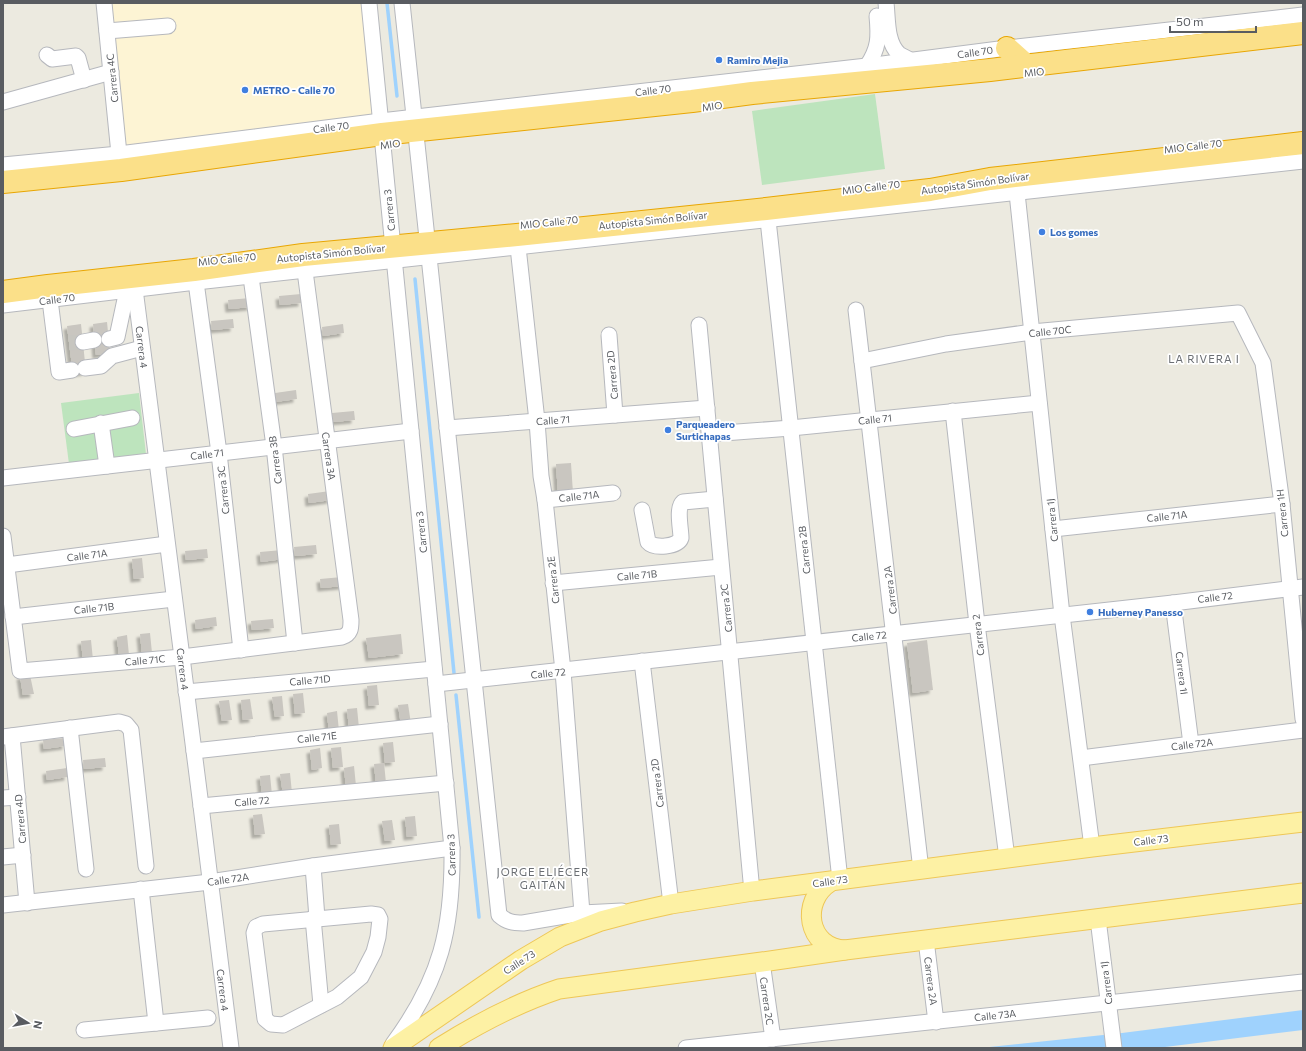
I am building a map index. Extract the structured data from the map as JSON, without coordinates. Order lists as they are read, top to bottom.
{
  "streets": {
    "highway": ["Autopista Simón Bolívar"],
    "main road": ["Calle 73"],
    "street": [
      "Calle 70",
      "MIO",
      "Carrera 4C",
      "MIO Calle 70",
      "Carrera 3",
      "Calle 70C",
      "Carrera 4",
      "Carrera 2D",
      "Calle 71",
      "Carrera 3A",
      "Carrera 3B",
      "Carrera 3C",
      "Calle 71A",
      "Carrera 1H",
      "Carrera 1J",
      "Carrera 2B",
      "Calle 71B",
      "Carrera 2E",
      "Carrera 2A",
      "Calle 72",
      "Carrera 2C",
      "Carrera 2",
      "Calle 71C",
      "Carrera 1I",
      "Calle 71D",
      "Calle 71E",
      "Calle 72A",
      "Carrera 4D",
      "Calle 73A"
    ]
  },
  "crossings": [
    ["Calle 70", "MIO"],
    ["Calle 70", "Carrera 4C"],
    ["Calle 70", "MIO Calle 70"],
    ["Calle 70", "Autopista Simón Bolívar"],
    ["Calle 70", "Carrera 3"],
    ["Calle 70", "Carrera 4"],
    ["Calle 70", "Carrera 3A"],
    ["Calle 70", "Carrera 3B"],
    ["Calle 70", "Carrera 3C"],
    ["MIO", "Carrera 3"],
    ["MIO Calle 70", "Autopista Simón Bolívar"],
    ["MIO Calle 70", "Carrera 3"],
    ["Autopista Simón Bolívar", "Carrera 3"],
    ["Carrera 3", "Calle 71"],
    ["Carrera 3", "Calle 72"],
    ["Carrera 3", "Calle 71D"],
    ["Carrera 3", "Calle 71E"],
    ["Carrera 3", "Calle 72A"],
    ["Calle 70C", "Carrera 1H"],
    ["Calle 70C", "Carrera 1J"],
    ["Calle 70C", "Carrera 2A"],
    ["Carrera 4", "Calle 71"],
    ["Carrera 4", "Calle 71A"],
    ["Carrera 4", "Calle 71B"],
    ["Carrera 4", "Calle 72"],
    ["Carrera 4", "Calle 71C"],
    ["Carrera 4", "Calle 71D"],
    ["Carrera 4", "Calle 71E"],
    ["Carrera 4", "Calle 72A"],
    ["Carrera 2D", "Calle 71"],
    ["Carrera 2D", "Calle 72"],
    ["Carrera 2D", "Calle 73"],
    ["Calle 71", "Carrera 3A"],
    ["Calle 71", "Carrera 3B"],
    ["Calle 71", "Carrera 3C"],
    ["Calle 71", "Carrera 1J"],
    ["Calle 71", "Carrera 2B"],
    ["Calle 71", "Carrera 2E"],
    ["Calle 71", "Carrera 2A"],
    ["Calle 71", "Carrera 2C"],
    ["Calle 71", "Carrera 2"],
    ["Carrera 3A", "Calle 71C"],
    ["Carrera 3B", "Calle 71C"],
    ["Carrera 3C", "Calle 71C"],
    ["Calle 71A", "Carrera 1H"],
    ["Calle 71A", "Carrera 1J"],
    ["Calle 71A", "Carrera 2E"],
    ["Carrera 1H", "Calle 72"],
    ["Carrera 1J", "Calle 72"],
    ["Carrera 1J", "Calle 72A"],
    ["Carrera 1J", "Calle 73"],
    ["Carrera 1J", "Calle 73A"],
    ["Carrera 2B", "Calle 72"],
    ["Carrera 2B", "Calle 73"],
    ["Calle 71B", "Carrera 2E"],
    ["Calle 71B", "Carrera 2C"],
    ["Calle 71B", "Calle 71C"],
    ["Carrera 2E", "Calle 72"],
    ["Carrera 2A", "Calle 72"],
    ["Carrera 2A", "Calle 73"],
    ["Carrera 2A", "Calle 73A"],
    ["Calle 72", "Carrera 2C"],
    ["Calle 72", "Carrera 2"],
    ["Calle 72", "Carrera 1I"],
    ["Carrera 2C", "Calle 73"],
    ["Carrera 2C", "Calle 73A"],
    ["Carrera 2", "Calle 73"],
    ["Carrera 1I", "Calle 72A"],
    ["Calle 72A", "Carrera 4D"]
  ],
  "districts": ["LA RIVERA I", "JORGE ELIÉCER GAITÁN"],
  "places": [
    "Ramiro Mejia",
    "METRO - Calle 70",
    "Los gomes",
    "Parqueadero Surtichapas",
    "Huberney Panesso"
  ],
  "scale_bar": "50 m",
  "north": "right"
}
